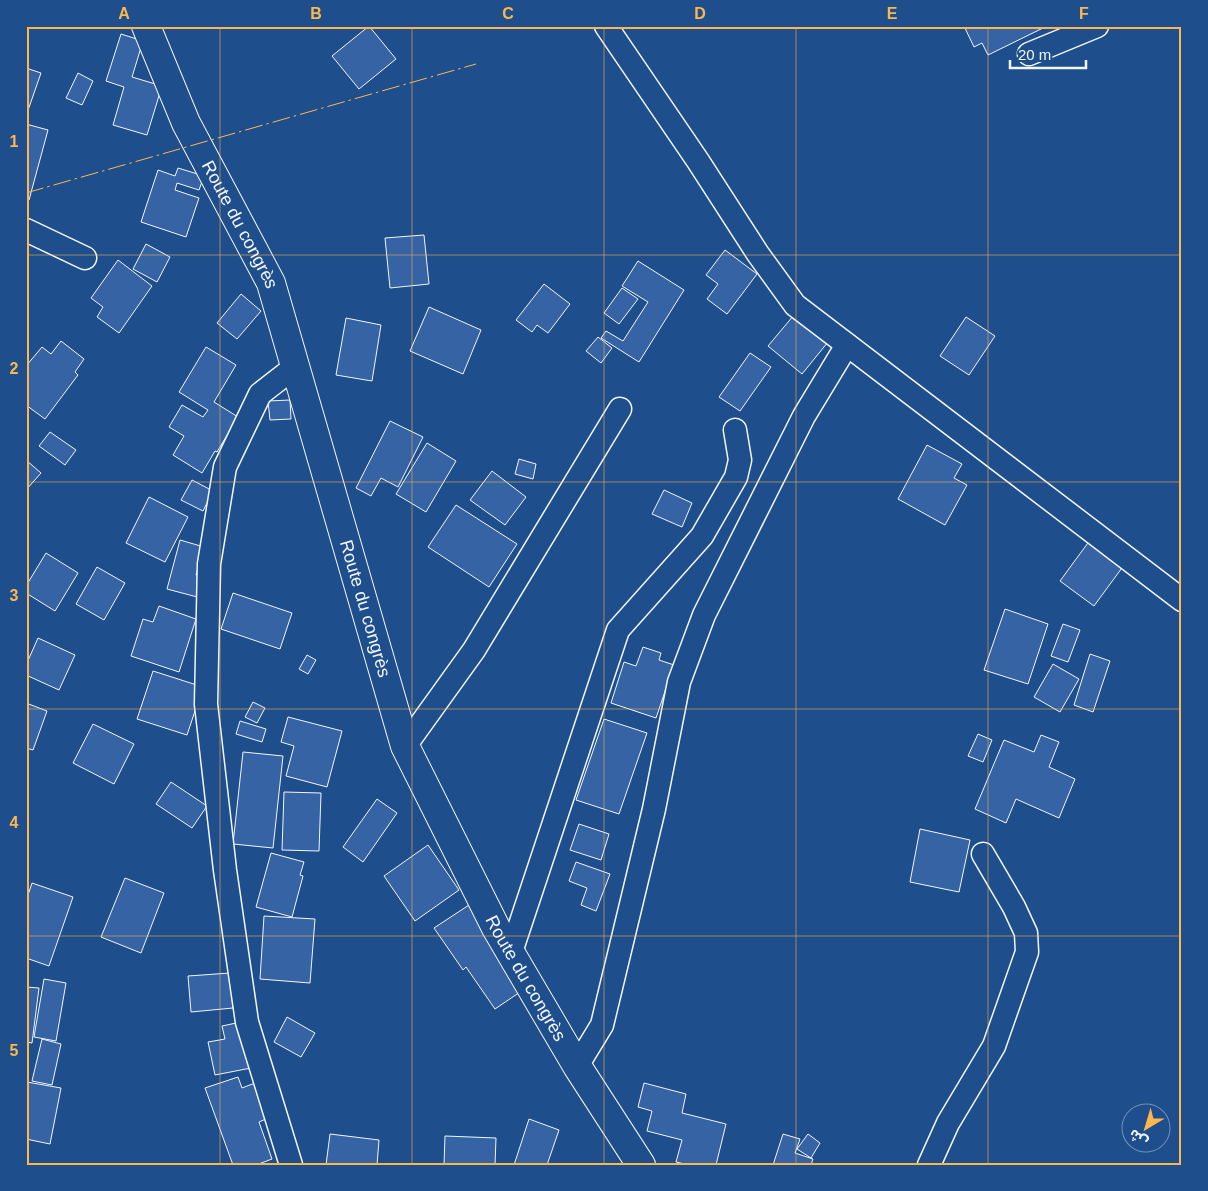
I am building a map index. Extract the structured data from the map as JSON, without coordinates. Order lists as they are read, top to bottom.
{
  "streets": {
    "main road": ["Route du congrès"]
  },
  "scale_bar": "20 m",
  "north": "bottom left",
  "grid": {
    "columns": [
      "A",
      "B",
      "C",
      "D",
      "E",
      "F"
    ],
    "rows": [
      "1",
      "2",
      "3",
      "4",
      "5"
    ]
  }
}
